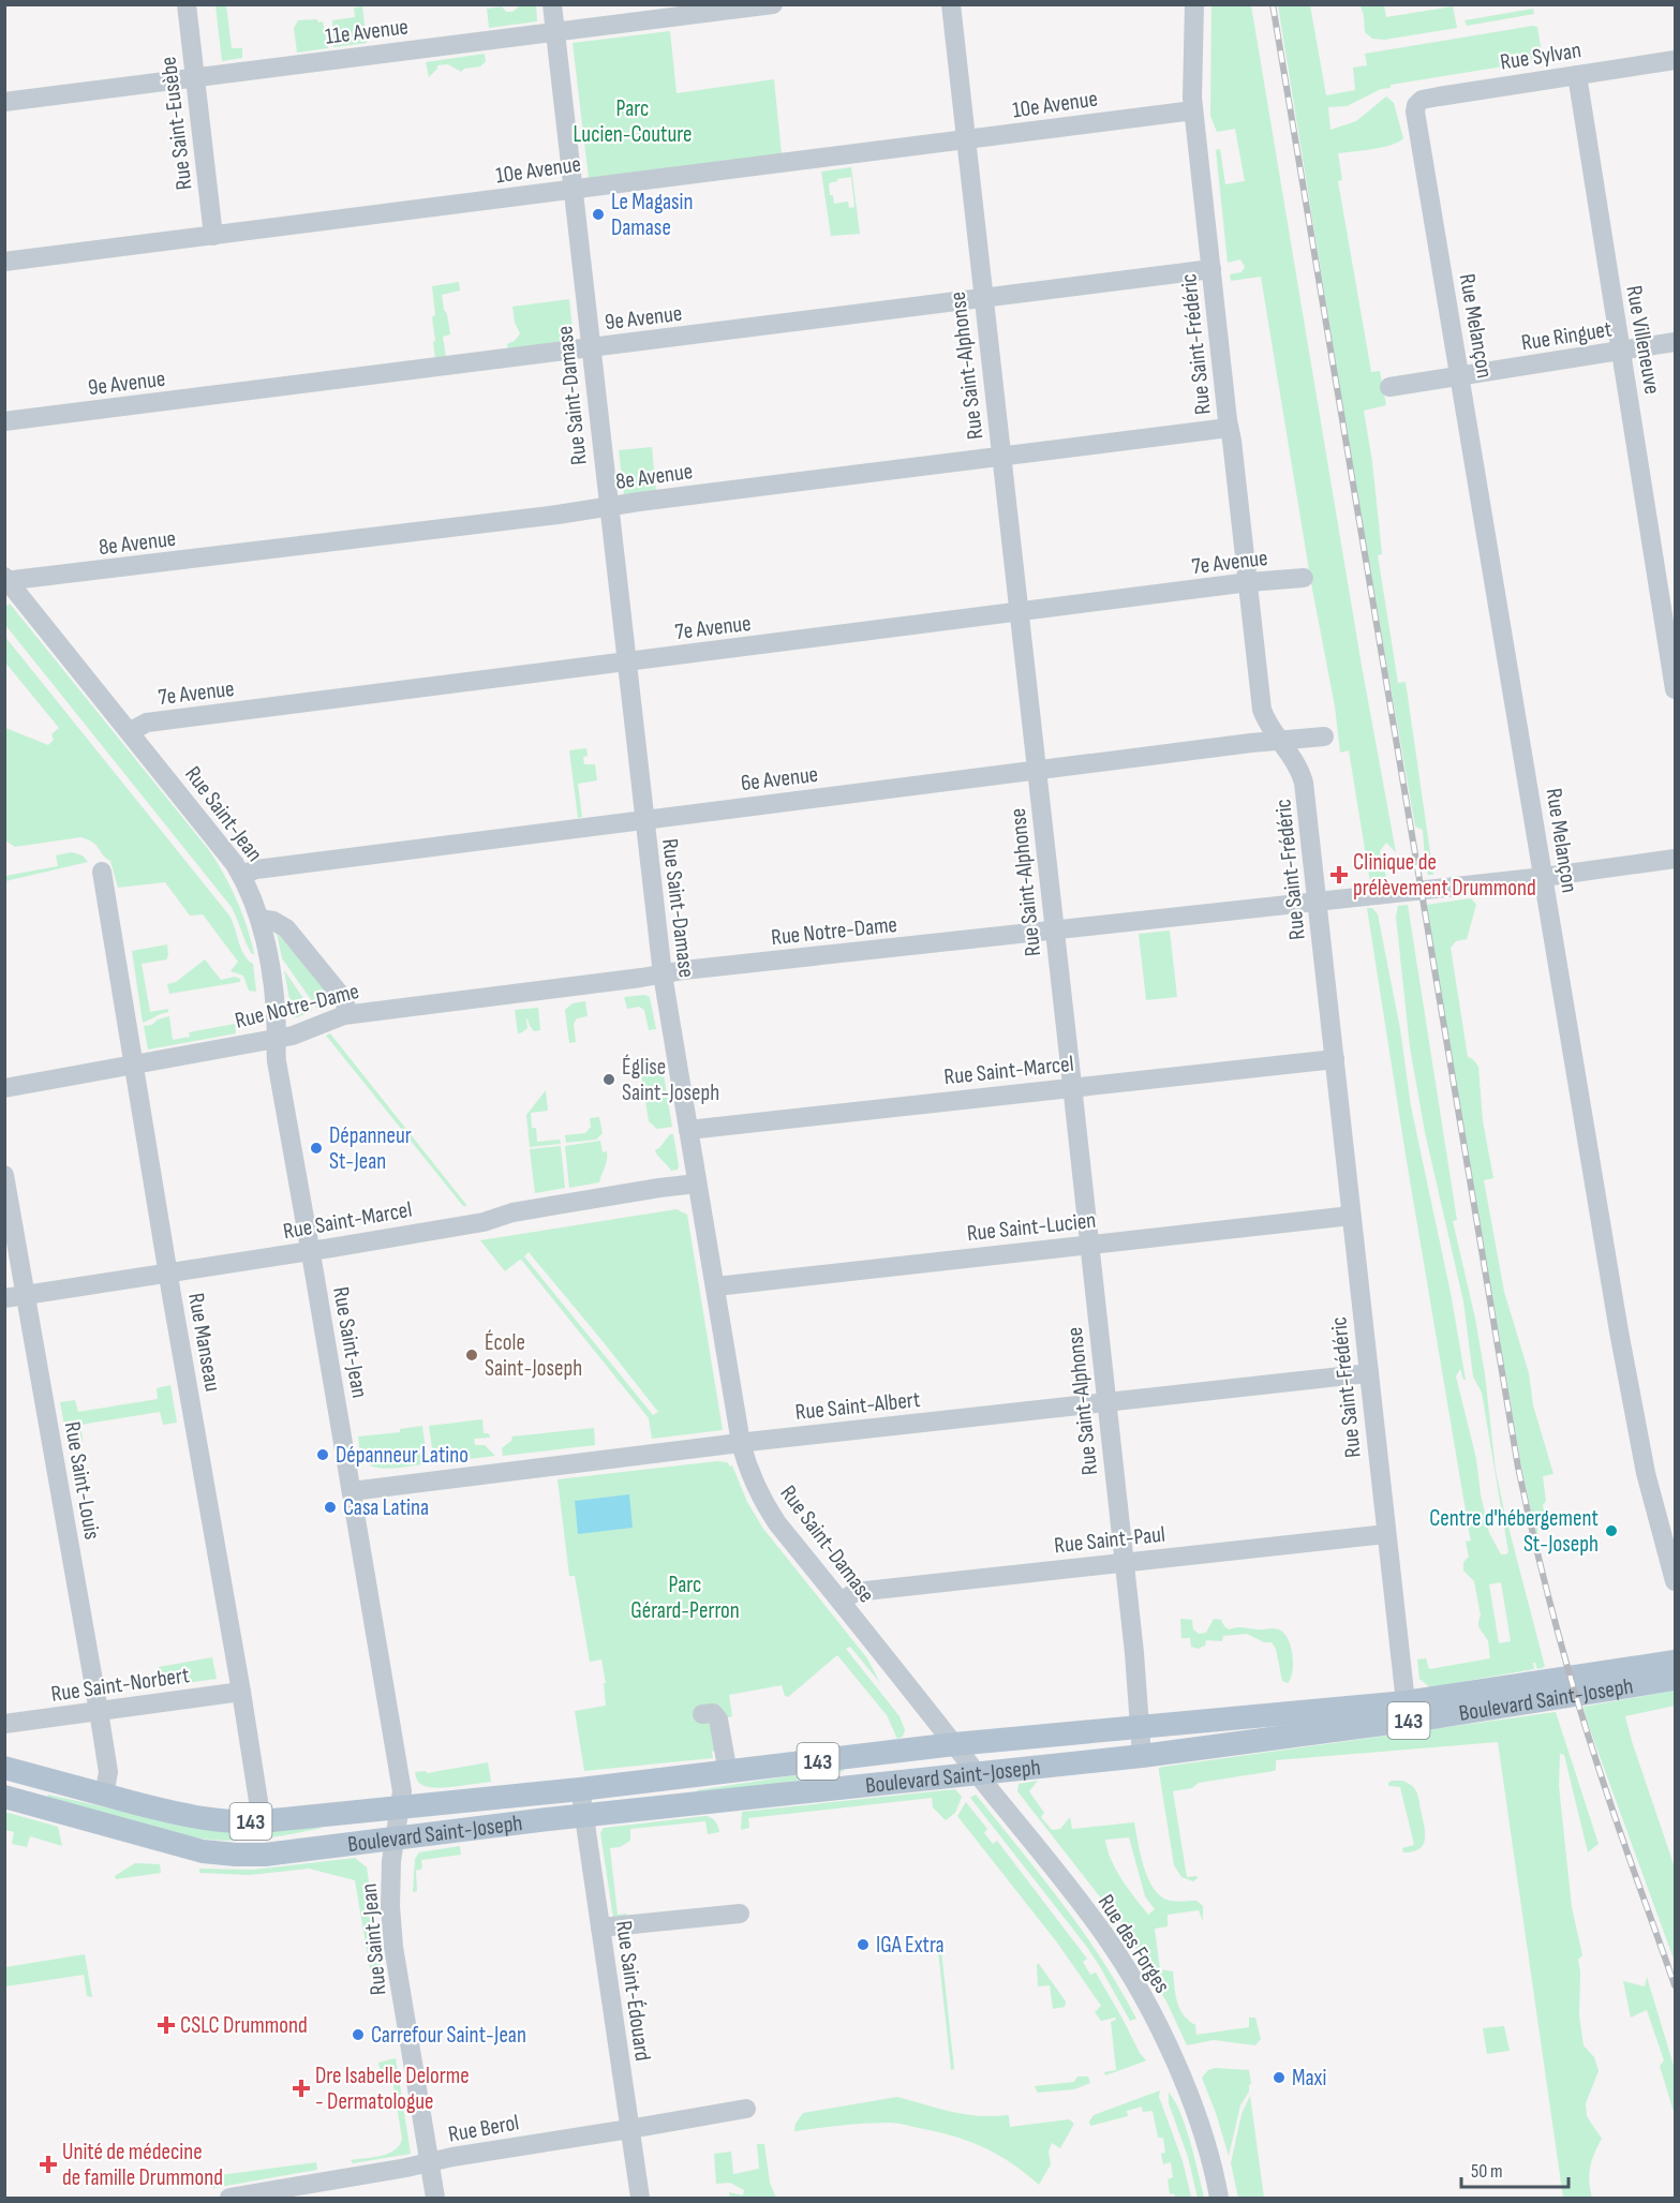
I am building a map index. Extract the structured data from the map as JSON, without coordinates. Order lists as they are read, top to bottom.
{
  "streets": {
    "main road": ["Boulevard Saint-Joseph", "143"],
    "street": [
      "11e Avenue",
      "Rue Sylvan",
      "10e Avenue",
      "Rue Saint-Eusèbe",
      "9e Avenue",
      "Rue Melançon",
      "Rue Ringuet",
      "Rue Villeneuve",
      "Rue Saint-Frédéric",
      "Rue Saint-Alphonse",
      "Rue Saint-Damase",
      "8e Avenue",
      "7e Avenue",
      "6e Avenue",
      "Rue Saint-Jean",
      "Rue Notre-Dame",
      "Rue Saint-Marcel",
      "Rue Saint-Lucien",
      "Rue Manseau",
      "Rue Saint-Albert",
      "Rue Saint-Louis",
      "Rue Saint-Paul",
      "Rue Saint-Norbert",
      "Rue des Forges",
      "Rue Saint-Édouard",
      "Rue Berol"
    ]
  },
  "crossings": [
    ["11e Avenue", "Rue Saint-Eusèbe"],
    ["11e Avenue", "Rue Saint-Damase"],
    ["Rue Sylvan", "Rue Melançon"],
    ["Rue Sylvan", "Rue Villeneuve"],
    ["10e Avenue", "Rue Saint-Eusèbe"],
    ["10e Avenue", "Rue Saint-Frédéric"],
    ["10e Avenue", "Rue Saint-Alphonse"],
    ["10e Avenue", "Rue Saint-Damase"],
    ["9e Avenue", "Rue Saint-Frédéric"],
    ["9e Avenue", "Rue Saint-Alphonse"],
    ["9e Avenue", "Rue Saint-Damase"],
    ["Rue Melançon", "Rue Ringuet"],
    ["Rue Melançon", "Rue Notre-Dame"],
    ["Rue Ringuet", "Rue Villeneuve"],
    ["Rue Saint-Frédéric", "8e Avenue"],
    ["Rue Saint-Frédéric", "7e Avenue"],
    ["Rue Saint-Frédéric", "6e Avenue"],
    ["Rue Saint-Frédéric", "Rue Notre-Dame"],
    ["Rue Saint-Frédéric", "Rue Saint-Marcel"],
    ["Rue Saint-Frédéric", "Rue Saint-Lucien"],
    ["Rue Saint-Frédéric", "Rue Saint-Albert"],
    ["Rue Saint-Frédéric", "Rue Saint-Paul"],
    ["Rue Saint-Frédéric", "Boulevard Saint-Joseph"],
    ["Rue Saint-Alphonse", "8e Avenue"],
    ["Rue Saint-Alphonse", "7e Avenue"],
    ["Rue Saint-Alphonse", "6e Avenue"],
    ["Rue Saint-Alphonse", "Rue Notre-Dame"],
    ["Rue Saint-Alphonse", "Rue Saint-Marcel"],
    ["Rue Saint-Alphonse", "Rue Saint-Lucien"],
    ["Rue Saint-Alphonse", "Rue Saint-Albert"],
    ["Rue Saint-Alphonse", "Rue Saint-Paul"],
    ["Rue Saint-Alphonse", "Boulevard Saint-Joseph"],
    ["Rue Saint-Damase", "8e Avenue"],
    ["Rue Saint-Damase", "7e Avenue"],
    ["Rue Saint-Damase", "6e Avenue"],
    ["Rue Saint-Damase", "Rue Notre-Dame"],
    ["Rue Saint-Damase", "Rue Saint-Marcel"],
    ["Rue Saint-Damase", "Rue Saint-Lucien"],
    ["Rue Saint-Damase", "Rue Saint-Albert"],
    ["Rue Saint-Damase", "Rue Saint-Paul"],
    ["Rue Saint-Damase", "Boulevard Saint-Joseph"],
    ["Rue Saint-Damase", "Rue des Forges"],
    ["8e Avenue", "Rue Saint-Jean"],
    ["7e Avenue", "Rue Saint-Jean"],
    ["6e Avenue", "Rue Saint-Jean"],
    ["Rue Saint-Jean", "Rue Notre-Dame"],
    ["Rue Saint-Jean", "Rue Saint-Marcel"],
    ["Rue Saint-Jean", "Rue Saint-Albert"],
    ["Rue Saint-Jean", "Boulevard Saint-Joseph"],
    ["Rue Saint-Jean", "Rue Berol"],
    ["Rue Notre-Dame", "Rue Manseau"],
    ["Rue Saint-Marcel", "Rue Manseau"],
    ["Rue Saint-Marcel", "Rue Saint-Louis"],
    ["Rue Manseau", "Rue Saint-Norbert"],
    ["Rue Manseau", "Boulevard Saint-Joseph"],
    ["Rue Saint-Louis", "Rue Saint-Norbert"],
    ["Rue Saint-Louis", "Boulevard Saint-Joseph"],
    ["Boulevard Saint-Joseph", "Rue des Forges"],
    ["Boulevard Saint-Joseph", "Rue Saint-Édouard"],
    ["Rue Saint-Édouard", "Rue Berol"]
  ],
  "parks": ["Parc Lucien-Couture", "Parc Gérard-Perron"],
  "places": {
    "other": [
      "Le Magasin Damase",
      "Église Saint-Joseph",
      "Dépanneur St-Jean",
      "École Saint-Joseph",
      "Dépanneur Latino",
      "Casa Latina",
      "Centre d'hébergement St-Joseph",
      "IGA Extra",
      "Carrefour Saint-Jean",
      "Maxi"
    ],
    "health": [
      "Clinique de prélèvement Drummond",
      "CSLC Drummond",
      "Dre Isabelle Delorme - Dermatologue",
      "Unité de médecine de famille Drummond"
    ]
  },
  "scale_bar": "50 m"
}
